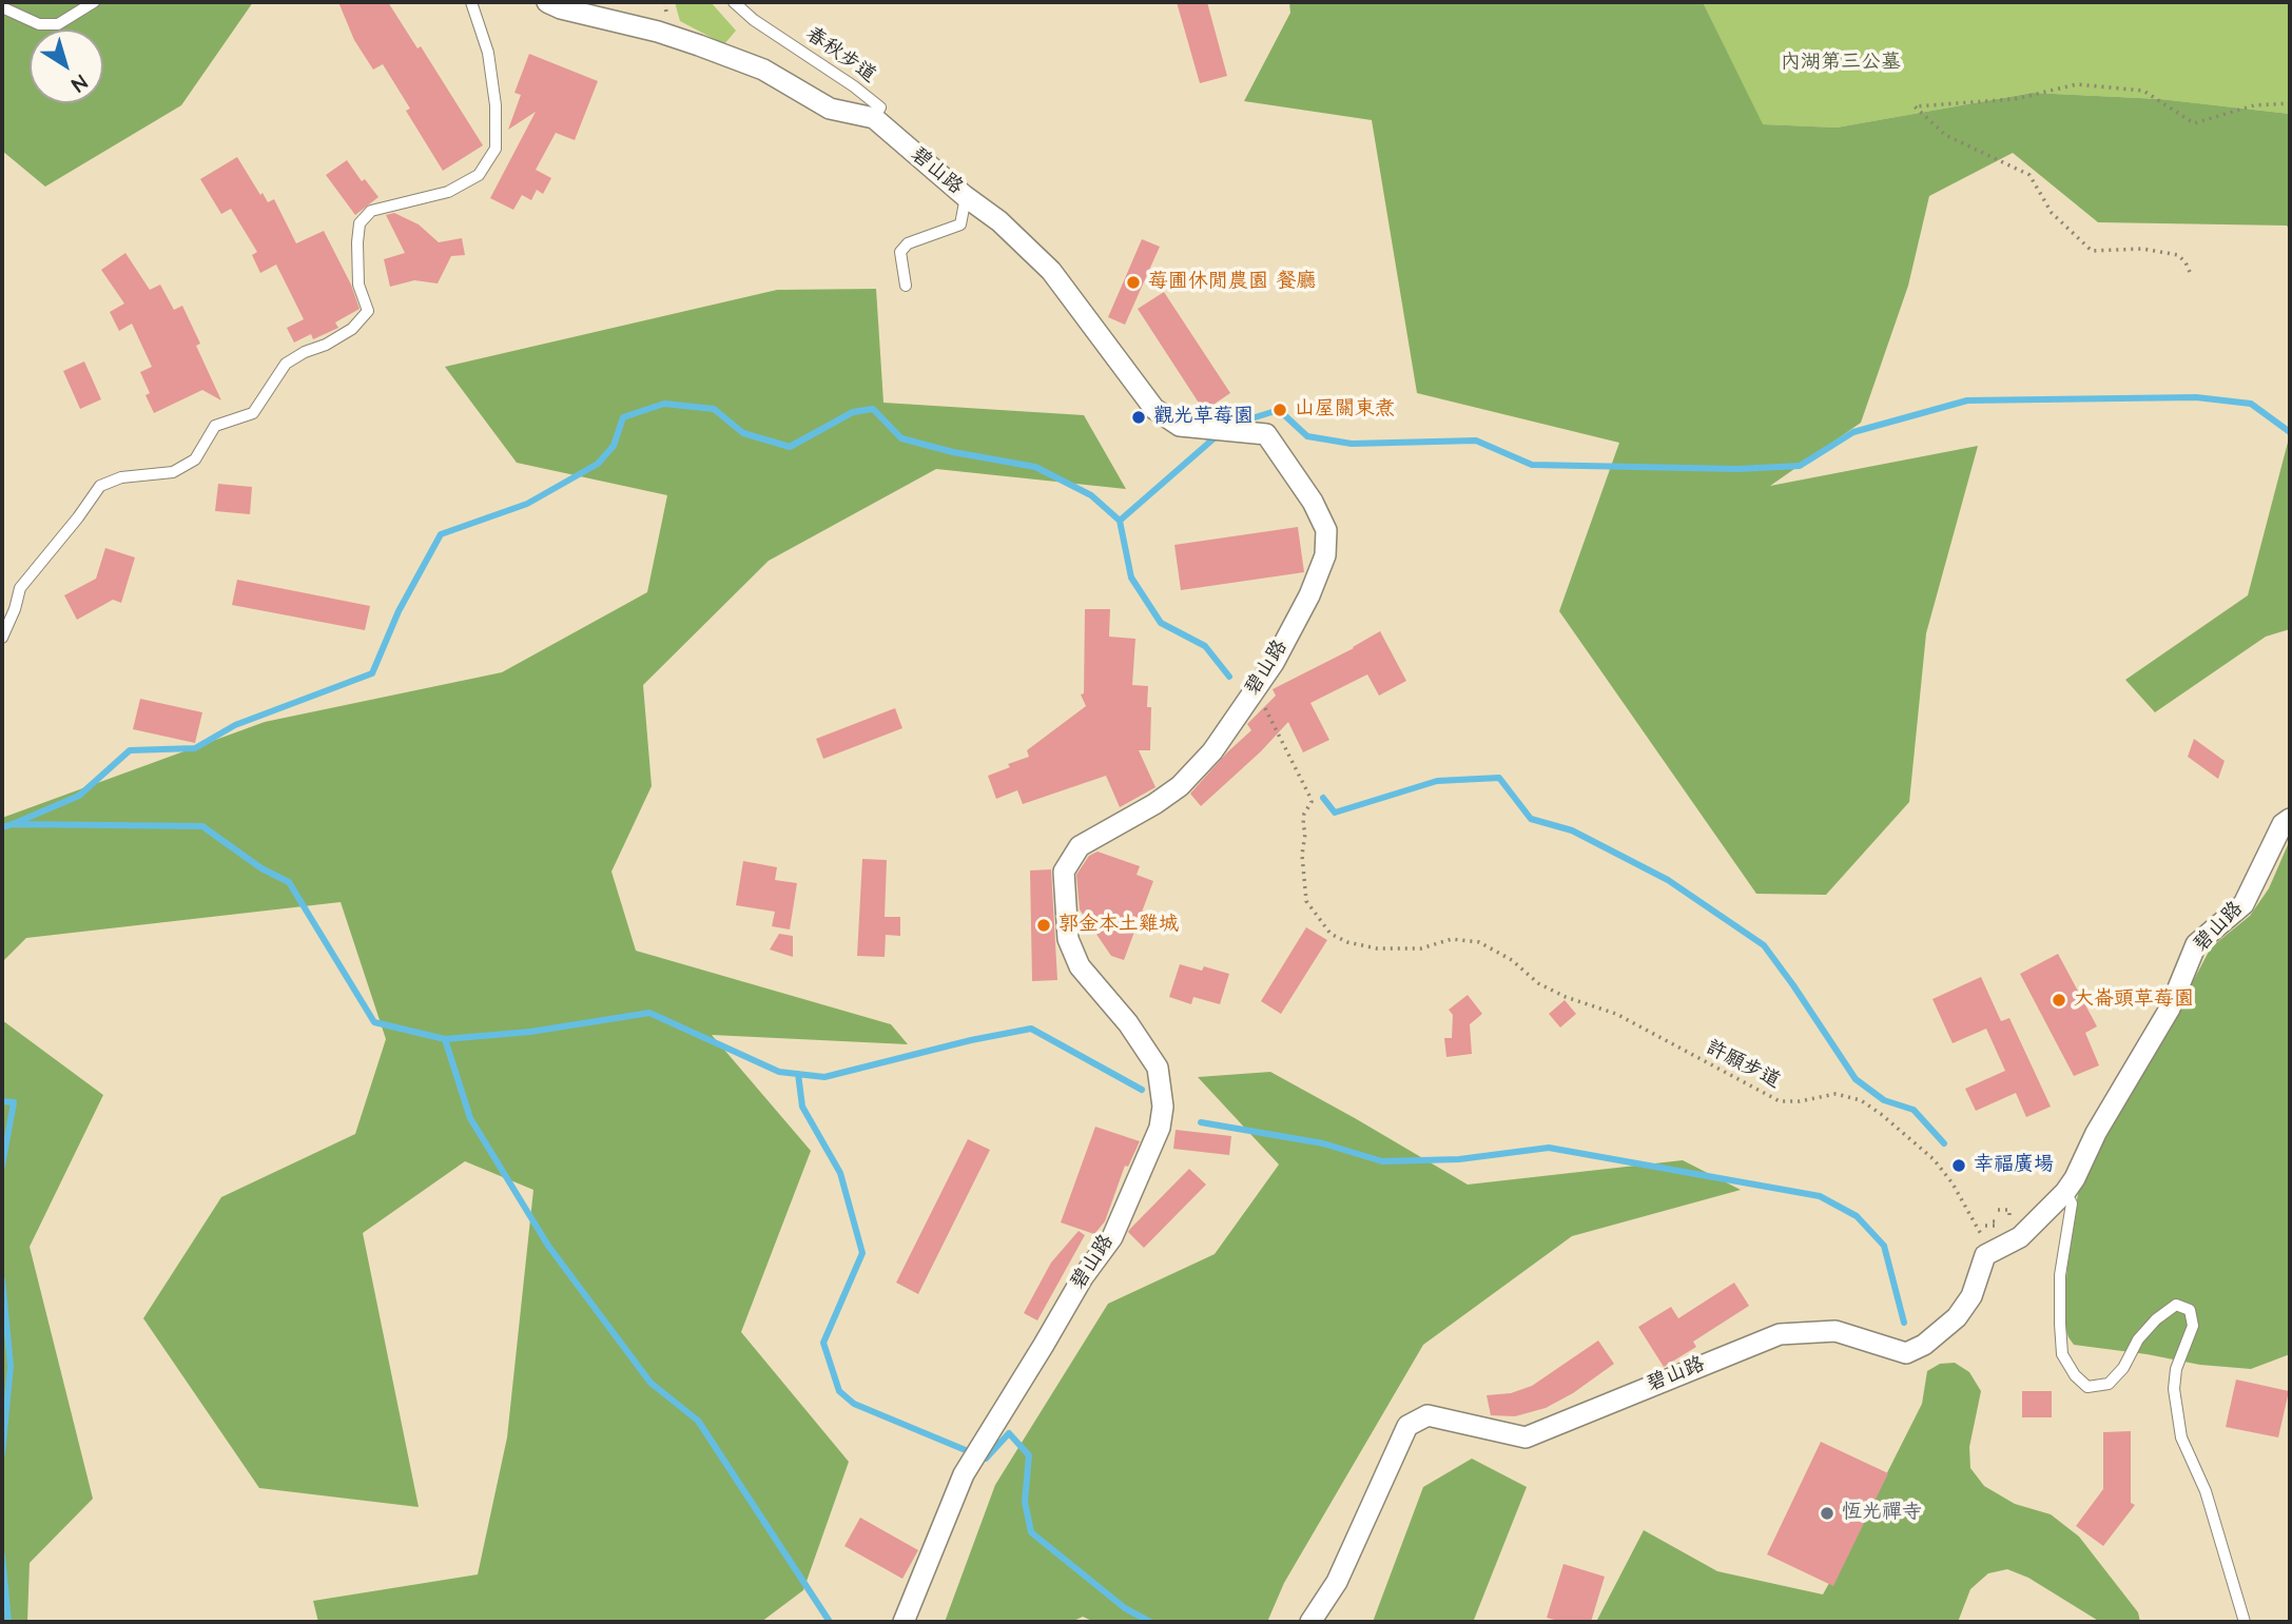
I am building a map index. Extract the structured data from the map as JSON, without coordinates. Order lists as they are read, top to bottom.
{
  "streets": {
    "street": ["碧山路"],
    "lane": ["春秋步道"],
    "path": ["許願步道"]
  },
  "crossings": [
    ["春秋步道", "碧山路"],
    ["碧山路", "許願步道"]
  ],
  "parks": ["內湖第三公墓"],
  "places": [
    "莓圃休閒農園 餐廳",
    "山屋關東煮",
    "觀光草莓園",
    "郭金本土雞城",
    "大崙頭草莓園",
    "幸福廣場",
    "恆光禪寺"
  ],
  "north": "bottom right"
}
